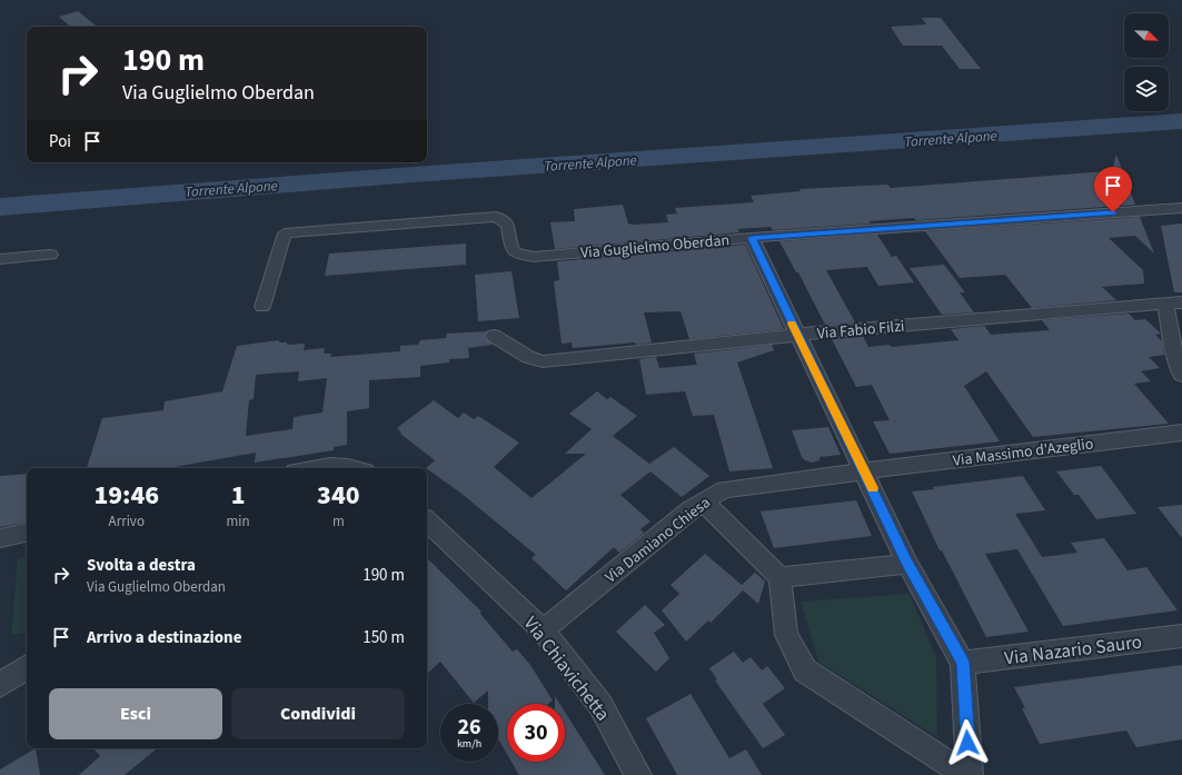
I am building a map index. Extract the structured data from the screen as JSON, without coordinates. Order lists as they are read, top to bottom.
{
  "streets": {
    "street": [
      "Via Guglielmo Oberdan",
      "Via Fabio Filzi",
      "Via Massimo d'Azeglio",
      "Via Damiano Chiesa",
      "Via Nazario Sauro",
      "Via Chiavichetta"
    ]
  },
  "crossings": [
    ["Via Massimo d'Azeglio", "Via Damiano Chiesa"],
    ["Via Damiano Chiesa", "Via Chiavichetta"]
  ],
  "water": ["Torrente Alpone"],
  "north": "bottom right",
  "page": {
    "turn": ["190 m", "Via Guglielmo Oberdan"],
    "then": "Poi",
    "eta": [
      "19:46",
      "Arrivo",
      "1",
      "min",
      "340",
      "m"
    ],
    "list": [
      {
        "name": "Svolta a destra",
        "note": "Via Guglielmo Oberdan",
        "value": "190 m"
      },
      {
        "name": "Arrivo a destinazione",
        "value": "150 m"
      }
    ],
    "buttons": ["Esci", "Condividi"],
    "speed": "26 km/h",
    "limit": "30"
  }
}
